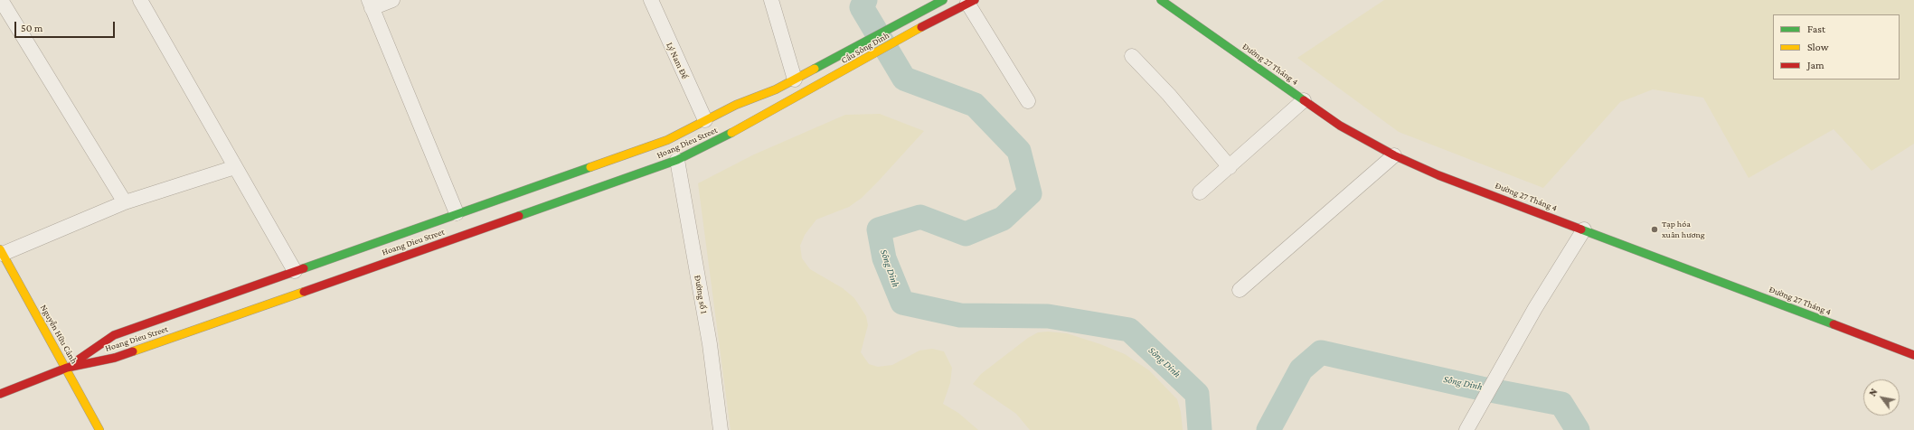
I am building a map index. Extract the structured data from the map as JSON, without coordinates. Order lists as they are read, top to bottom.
{
  "streets": {
    "main road": [
      "Cầu Sông Dinh",
      "Đường 27 Tháng 4",
      "Hoang Dieu Street",
      "Nguyễn Hữu Cảnh"
    ],
    "street": ["Lý Nam Đế", "Đường số 1"]
  },
  "crossings": [
    ["Cầu Sông Dinh", "Hoang Dieu Street"],
    ["Lý Nam Đế", "Hoang Dieu Street"],
    ["Hoang Dieu Street", "Đường số 1"],
    ["Hoang Dieu Street", "Nguyễn Hữu Cảnh"]
  ],
  "water": ["Sông Dinh"],
  "places": ["Tạp hóa xuân hương"],
  "legend": ["Fast", "Slow", "Jam"],
  "scale_bar": "50 m",
  "north": "top left"
}
